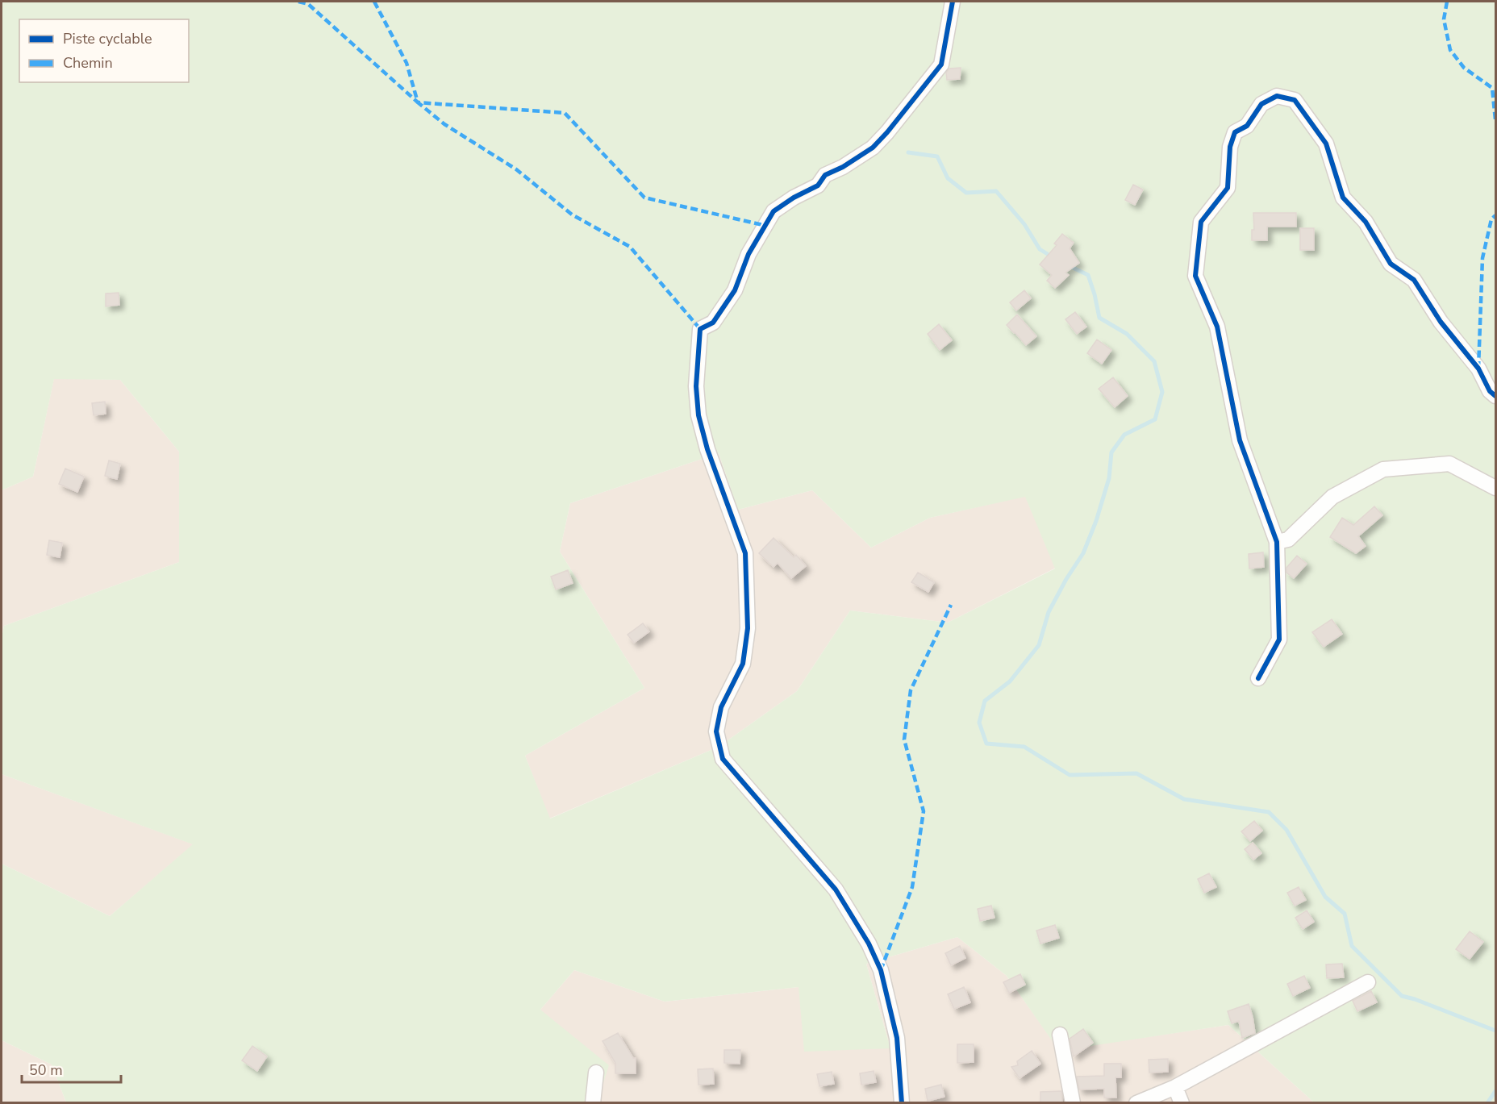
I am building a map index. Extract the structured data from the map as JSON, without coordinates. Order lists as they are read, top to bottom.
{
  "legend": ["Piste cyclable", "Chemin"],
  "scale_bar": "50 m"
}
